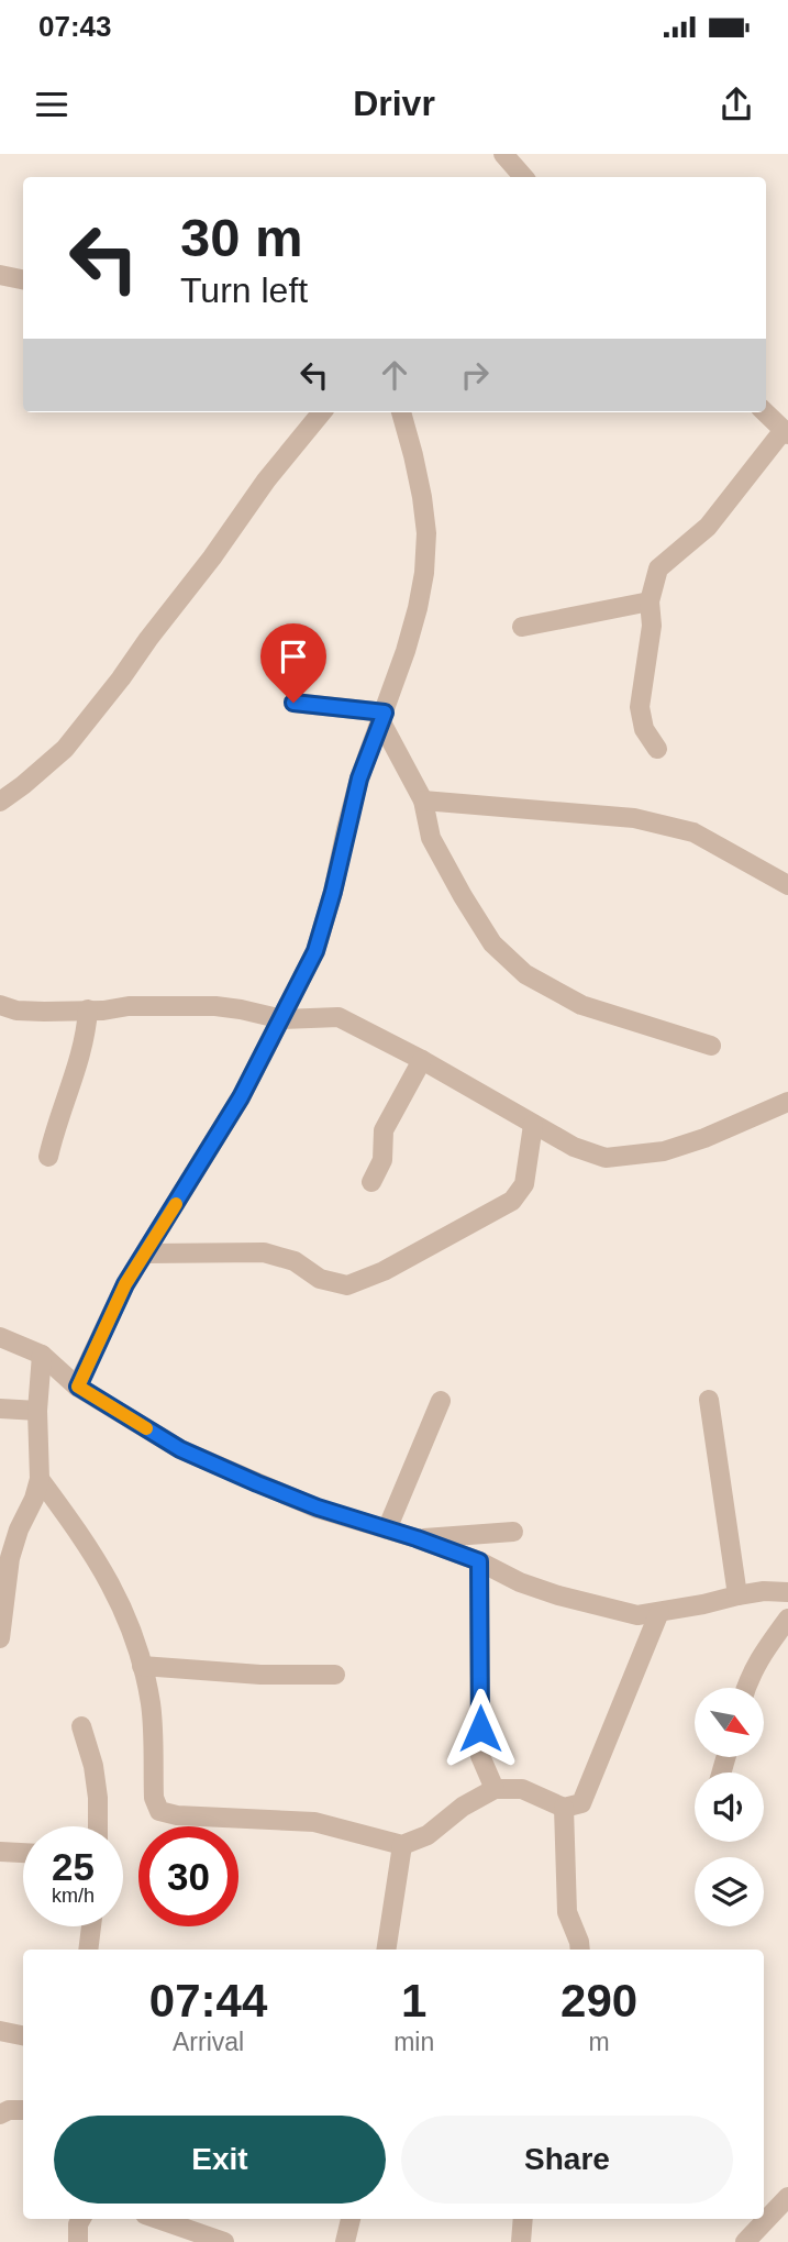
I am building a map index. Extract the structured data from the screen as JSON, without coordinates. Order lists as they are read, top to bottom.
{
  "north": "bottom right",
  "page": {
    "status": "07:43",
    "header": "Drivr",
    "turn": ["30 m", "Turn left"],
    "speed": "25 km/h",
    "limit": "30",
    "eta": [
      "07:44",
      "Arrival",
      "1",
      "min",
      "290",
      "m"
    ],
    "buttons": ["Exit", "Share"]
  }
}
